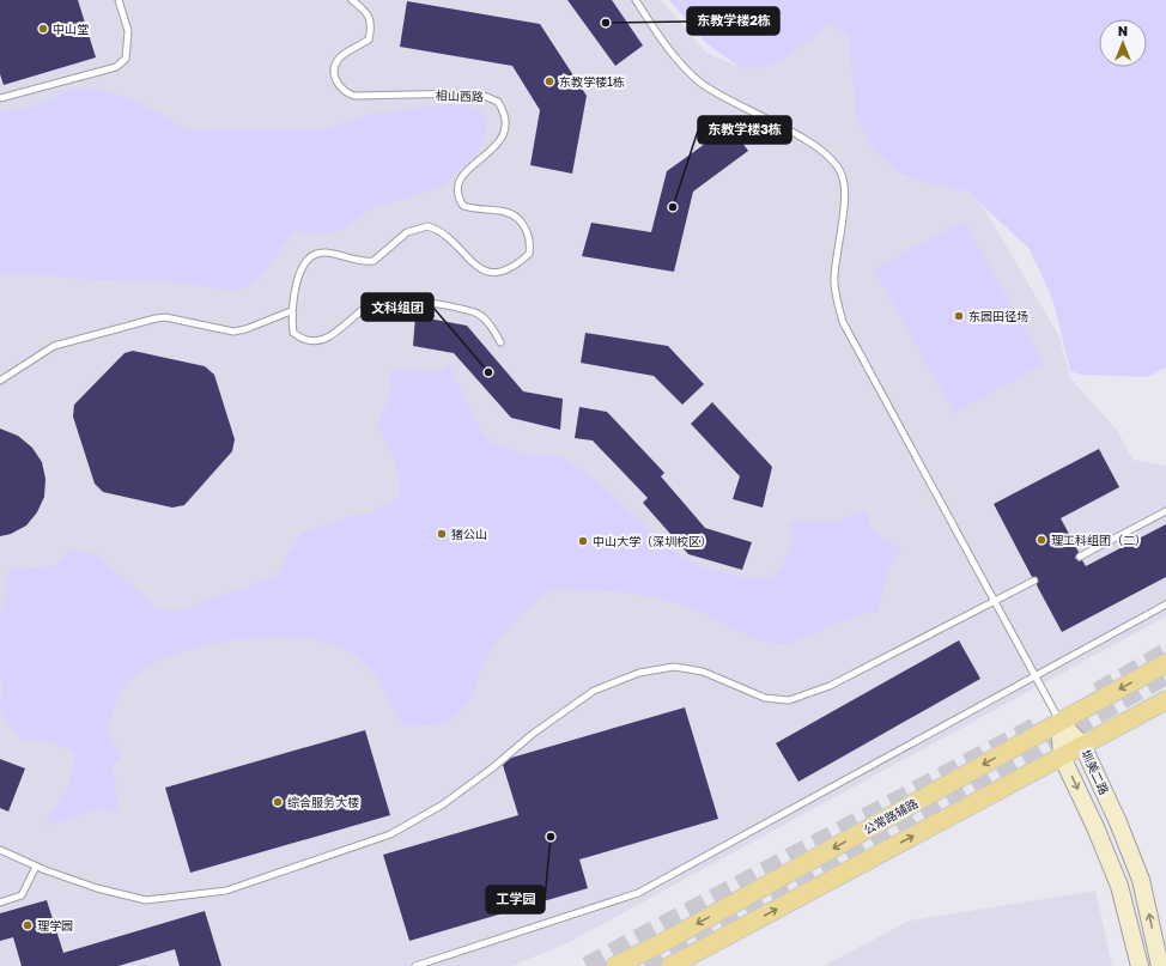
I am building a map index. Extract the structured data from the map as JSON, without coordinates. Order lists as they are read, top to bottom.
{
  "streets": {
    "main road": ["圳美二路", "公常路辅路"],
    "lane": ["相山西路"]
  },
  "crossings": [
    ["圳美二路", "公常路辅路"]
  ],
  "places": [
    "东教学楼2栋",
    "中山堂",
    "东教学楼1栋",
    "东教学楼3栋",
    "东园田径场",
    "文科组团",
    "猪公山",
    "理工科组团（二）",
    "中山大学（深圳校区）",
    "综合服务大楼",
    "工学园",
    "理学园"
  ],
  "north": "top"
}
